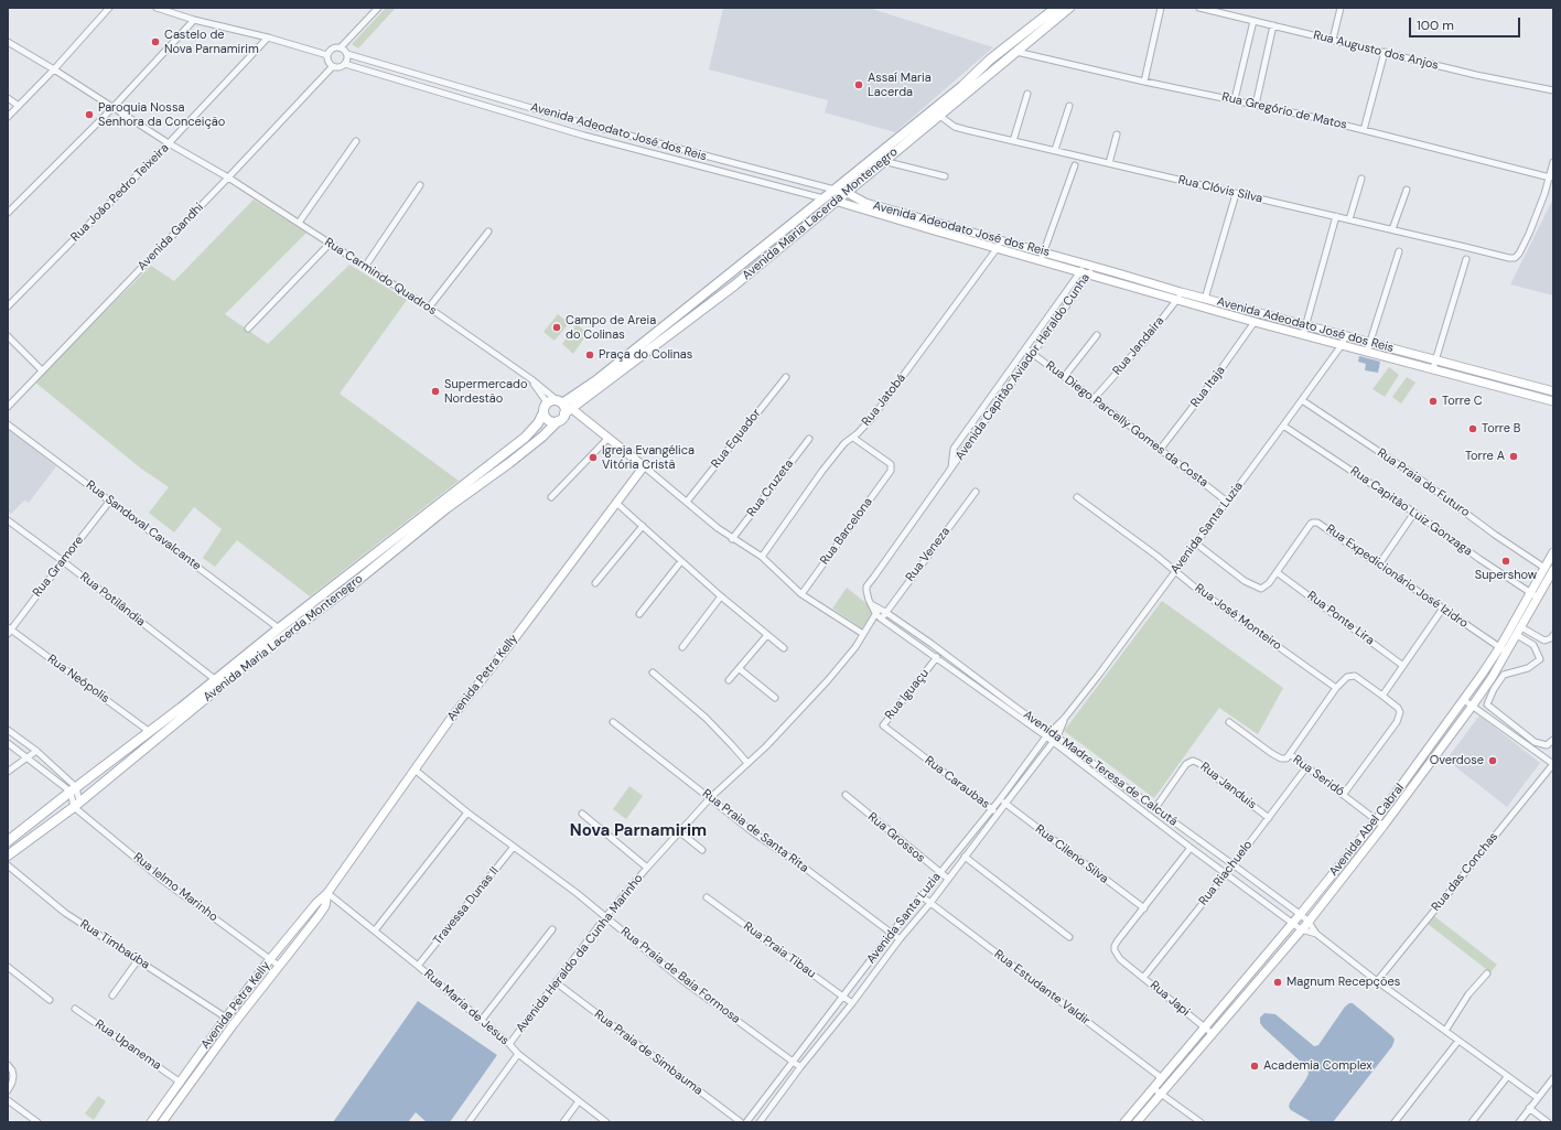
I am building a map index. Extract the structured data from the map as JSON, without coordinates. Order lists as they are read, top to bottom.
{
  "streets": {
    "main road": [
      "Avenida Adeodato José dos Reis",
      "Avenida Maria Lacerda Montenegro",
      "Avenida Petra Kelly",
      "Avenida Abel Cabral"
    ],
    "street": [
      "Rua Augusto dos Anjos",
      "Rua Gregório de Matos",
      "Rua Clóvis Silva",
      "Rua João Pedro Teixeira",
      "Avenida Gandhi",
      "Rua Carmindo Quadros",
      "Rua Jandaira",
      "Avenida Capitão Aviador Heraldo Cunha",
      "Rua Itaja",
      "Rua Jatobá",
      "Rua Diego Parcelly Gomes da Costa",
      "Rua Equador",
      "Rua Praia do Futuro",
      "Rua Cruzeta",
      "Rua Capitão Luiz Gonzaga",
      "Rua Sandoval Cavalcante",
      "Avenida Santa Luzia",
      "Rua Barcelona",
      "Rua Veneza",
      "Rua Gramore",
      "Rua Expedicionário José Izidro",
      "Rua Potilândia",
      "Rua José Monteiro",
      "Rua Ponte Lira",
      "Rua Neópolis",
      "Rua Iguaçu",
      "Avenida Madre Teresa de Calcutá",
      "Rua Seridó",
      "Rua Caraubas",
      "Rua Janduis",
      "Rua Praia de Santa Rita",
      "Rua Grossos",
      "Rua Cileno Silva",
      "Rua das Conchas",
      "Rua Riachuelo",
      "Rua Ielmo Marinho",
      "Travessa Dunas II",
      "Rua Timbaúba",
      "Rua Praia Tibau",
      "Avenida Heraldo da Cunha Marinho",
      "Rua Praia de Baia Formosa",
      "Rua Estudante Valdir",
      "Rua Japi",
      "Rua Maria de Jesus",
      "Rua Upanema",
      "Rua Praia de Simbauma"
    ]
  },
  "crossings": [
    ["Rua Gregório de Matos", "Rua Clóvis Silva"],
    ["Rua Gregório de Matos", "Avenida Maria Lacerda Montenegro"],
    ["Avenida Adeodato José dos Reis", "Avenida Maria Lacerda Montenegro"],
    ["Avenida Adeodato José dos Reis", "Avenida Gandhi"],
    ["Avenida Adeodato José dos Reis", "Rua Jandaira"],
    ["Avenida Adeodato José dos Reis", "Avenida Capitão Aviador Heraldo Cunha"],
    ["Avenida Adeodato José dos Reis", "Rua Itaja"],
    ["Avenida Adeodato José dos Reis", "Rua Jatobá"],
    ["Avenida Adeodato José dos Reis", "Avenida Santa Luzia"],
    ["Rua Clóvis Silva", "Avenida Maria Lacerda Montenegro"],
    ["Rua João Pedro Teixeira", "Rua Carmindo Quadros"],
    ["Avenida Maria Lacerda Montenegro", "Rua Carmindo Quadros"],
    ["Avenida Maria Lacerda Montenegro", "Rua Sandoval Cavalcante"],
    ["Avenida Maria Lacerda Montenegro", "Rua Potilândia"],
    ["Avenida Maria Lacerda Montenegro", "Rua Neópolis"],
    ["Avenida Maria Lacerda Montenegro", "Rua Ielmo Marinho"],
    ["Avenida Gandhi", "Rua Carmindo Quadros"],
    ["Rua Jandaira", "Rua Diego Parcelly Gomes da Costa"],
    ["Avenida Capitão Aviador Heraldo Cunha", "Rua Diego Parcelly Gomes da Costa"],
    ["Avenida Capitão Aviador Heraldo Cunha", "Avenida Madre Teresa de Calcutá"],
    ["Avenida Capitão Aviador Heraldo Cunha", "Avenida Heraldo da Cunha Marinho"],
    ["Rua Itaja", "Rua Diego Parcelly Gomes da Costa"],
    ["Rua Jatobá", "Rua Barcelona"],
    ["Rua Diego Parcelly Gomes da Costa", "Avenida Santa Luzia"],
    ["Rua Praia do Futuro", "Avenida Santa Luzia"],
    ["Rua Praia do Futuro", "Avenida Abel Cabral"],
    ["Rua Capitão Luiz Gonzaga", "Avenida Santa Luzia"],
    ["Rua Capitão Luiz Gonzaga", "Avenida Abel Cabral"],
    ["Rua Sandoval Cavalcante", "Rua Gramore"],
    ["Avenida Santa Luzia", "Rua Expedicionário José Izidro"],
    ["Avenida Santa Luzia", "Rua José Monteiro"],
    ["Avenida Santa Luzia", "Avenida Madre Teresa de Calcutá"],
    ["Avenida Santa Luzia", "Rua Caraubas"],
    ["Avenida Santa Luzia", "Rua Praia de Santa Rita"],
    ["Avenida Santa Luzia", "Rua Grossos"],
    ["Avenida Santa Luzia", "Rua Cileno Silva"],
    ["Avenida Santa Luzia", "Rua Praia Tibau"],
    ["Avenida Santa Luzia", "Rua Praia de Baia Formosa"],
    ["Avenida Santa Luzia", "Rua Estudante Valdir"],
    ["Rua Veneza", "Avenida Madre Teresa de Calcutá"],
    ["Rua Gramore", "Rua Potilândia"],
    ["Rua Gramore", "Rua Neópolis"],
    ["Rua Expedicionário José Izidro", "Rua Ponte Lira"],
    ["Rua Expedicionário José Izidro", "Avenida Abel Cabral"],
    ["Avenida Petra Kelly", "Rua Ielmo Marinho"],
    ["Avenida Petra Kelly", "Rua Timbaúba"],
    ["Avenida Petra Kelly", "Rua Praia de Baia Formosa"],
    ["Avenida Petra Kelly", "Rua Maria de Jesus"],
    ["Avenida Petra Kelly", "Rua Upanema"],
    ["Rua Iguaçu", "Avenida Madre Teresa de Calcutá"],
    ["Rua Iguaçu", "Rua Caraubas"],
    ["Avenida Madre Teresa de Calcutá", "Rua Janduis"],
    ["Avenida Madre Teresa de Calcutá", "Avenida Abel Cabral"],
    ["Avenida Madre Teresa de Calcutá", "Rua das Conchas"],
    ["Avenida Madre Teresa de Calcutá", "Rua Riachuelo"],
    ["Avenida Madre Teresa de Calcutá", "Avenida Heraldo da Cunha Marinho"],
    ["Rua Seridó", "Avenida Abel Cabral"],
    ["Rua Seridó", "Rua Riachuelo"],
    ["Rua Janduis", "Rua Riachuelo"],
    ["Avenida Abel Cabral", "Rua Estudante Valdir"],
    ["Avenida Abel Cabral", "Rua Japi"],
    ["Rua Praia de Santa Rita", "Avenida Heraldo da Cunha Marinho"],
    ["Rua Cileno Silva", "Rua Japi"],
    ["Rua Riachuelo", "Rua Japi"],
    ["Travessa Dunas II", "Rua Praia de Baia Formosa"],
    ["Travessa Dunas II", "Rua Maria de Jesus"],
    ["Avenida Heraldo da Cunha Marinho", "Rua Praia de Baia Formosa"],
    ["Avenida Heraldo da Cunha Marinho", "Rua Maria de Jesus"],
    ["Avenida Heraldo da Cunha Marinho", "Rua Praia de Simbauma"]
  ],
  "districts": ["Nova Parnamirim"],
  "places": [
    "Castelo de Nova Parnamirim",
    "Assaí Maria Lacerda",
    "Paroquia Nossa Senhora da Conceição",
    "Campo de Areia do Colinas",
    "Praça do Colinas",
    "Supermercado Nordestão",
    "Torre C",
    "Torre B",
    "Torre A",
    "Igreja Evangélica Vitória Cristã",
    "Supershow",
    "Overdose",
    "Magnum Recepções",
    "Academia Complex"
  ],
  "scale_bar": "100 m"
}
